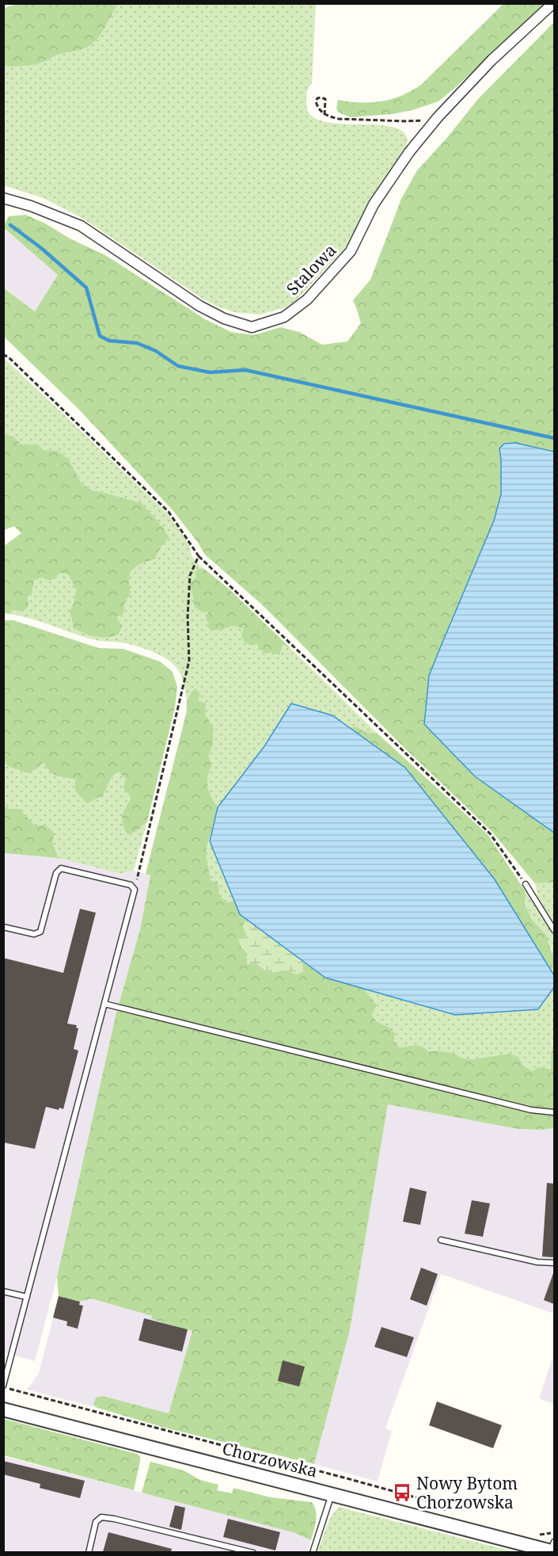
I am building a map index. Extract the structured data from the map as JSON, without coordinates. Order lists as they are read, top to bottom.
{
  "streets": {
    "street": ["Stalowa", "Chorzowska"]
  },
  "places": {
    "bus stop": ["Nowy Bytom Chorzowska"]
  }
}
